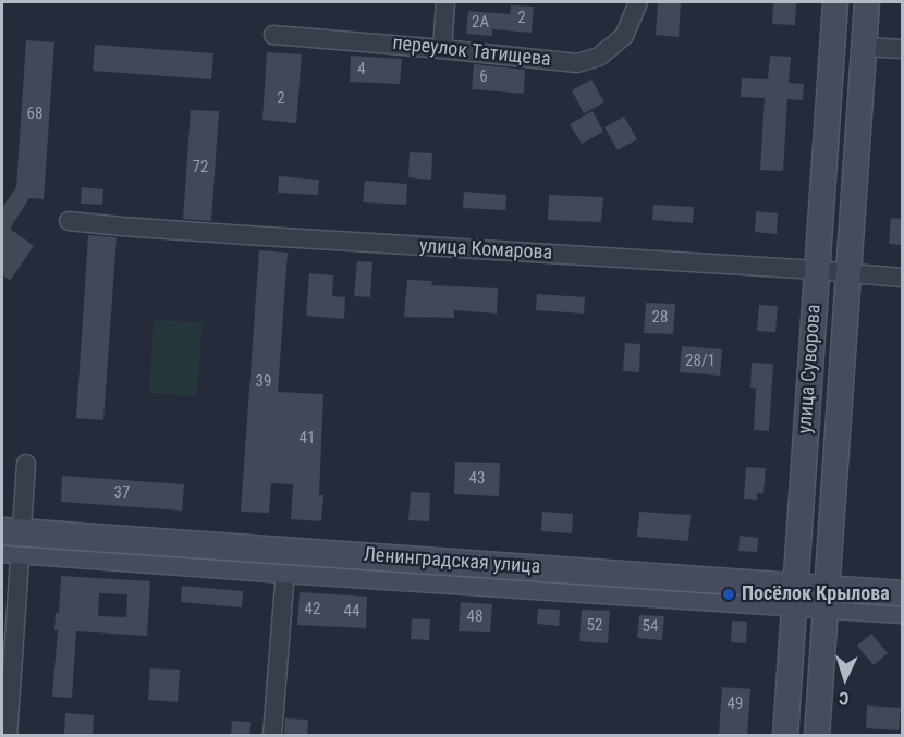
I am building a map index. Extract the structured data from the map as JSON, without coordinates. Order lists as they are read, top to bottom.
{
  "streets": {
    "main road": ["улица Суворова", "Ленинградская улица"],
    "street": ["переулок Татищева", "улица Комарова"]
  },
  "crossings": [
    ["улица Комарова", "улица Суворова"],
    ["улица Суворова", "Ленинградская улица"]
  ],
  "places": ["Посёлок Крылова"],
  "house_numbers": [
    "2",
    "2А",
    "4",
    "6",
    "2",
    "68",
    "72",
    "28",
    "28/1",
    "39",
    "41",
    "43",
    "37",
    "42",
    "44",
    "48",
    "52",
    "54",
    "49"
  ],
  "north": "bottom"
}
